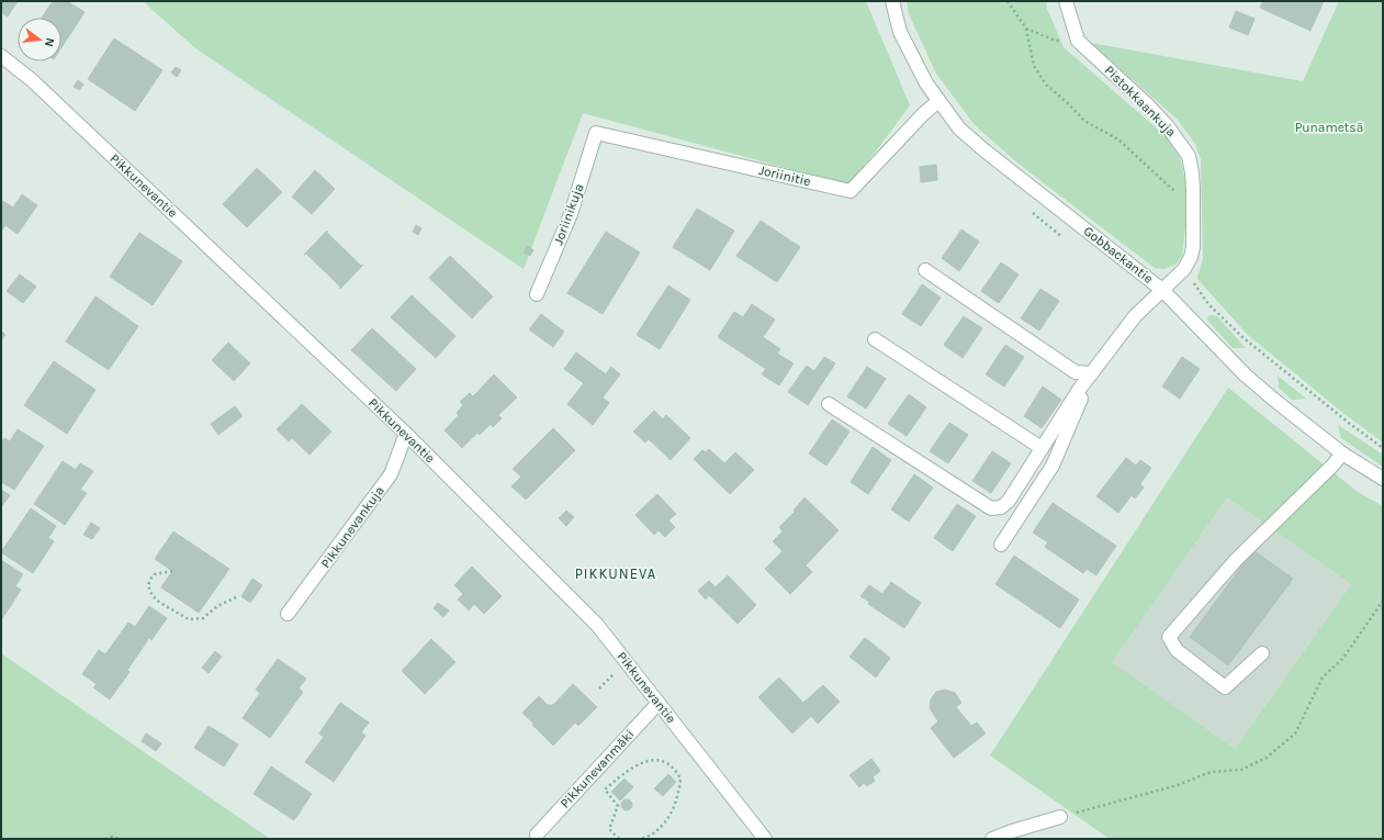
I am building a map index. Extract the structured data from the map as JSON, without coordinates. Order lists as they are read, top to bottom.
{
  "streets": {
    "street": [
      "Pistokkaankuja",
      "Joriinitie",
      "Pikkunevantie",
      "Joriinikuja",
      "Gobbackantie",
      "Pikkunevankuja",
      "Pikkunevanmäki"
    ]
  },
  "crossings": [
    ["Pistokkaankuja", "Gobbackantie"],
    ["Joriinitie", "Joriinikuja"],
    ["Joriinitie", "Gobbackantie"],
    ["Pikkunevantie", "Pikkunevankuja"],
    ["Pikkunevantie", "Pikkunevanmäki"]
  ],
  "districts": ["PIKKUNEVA"],
  "parks": ["Punametsä"],
  "north": "right"
}
